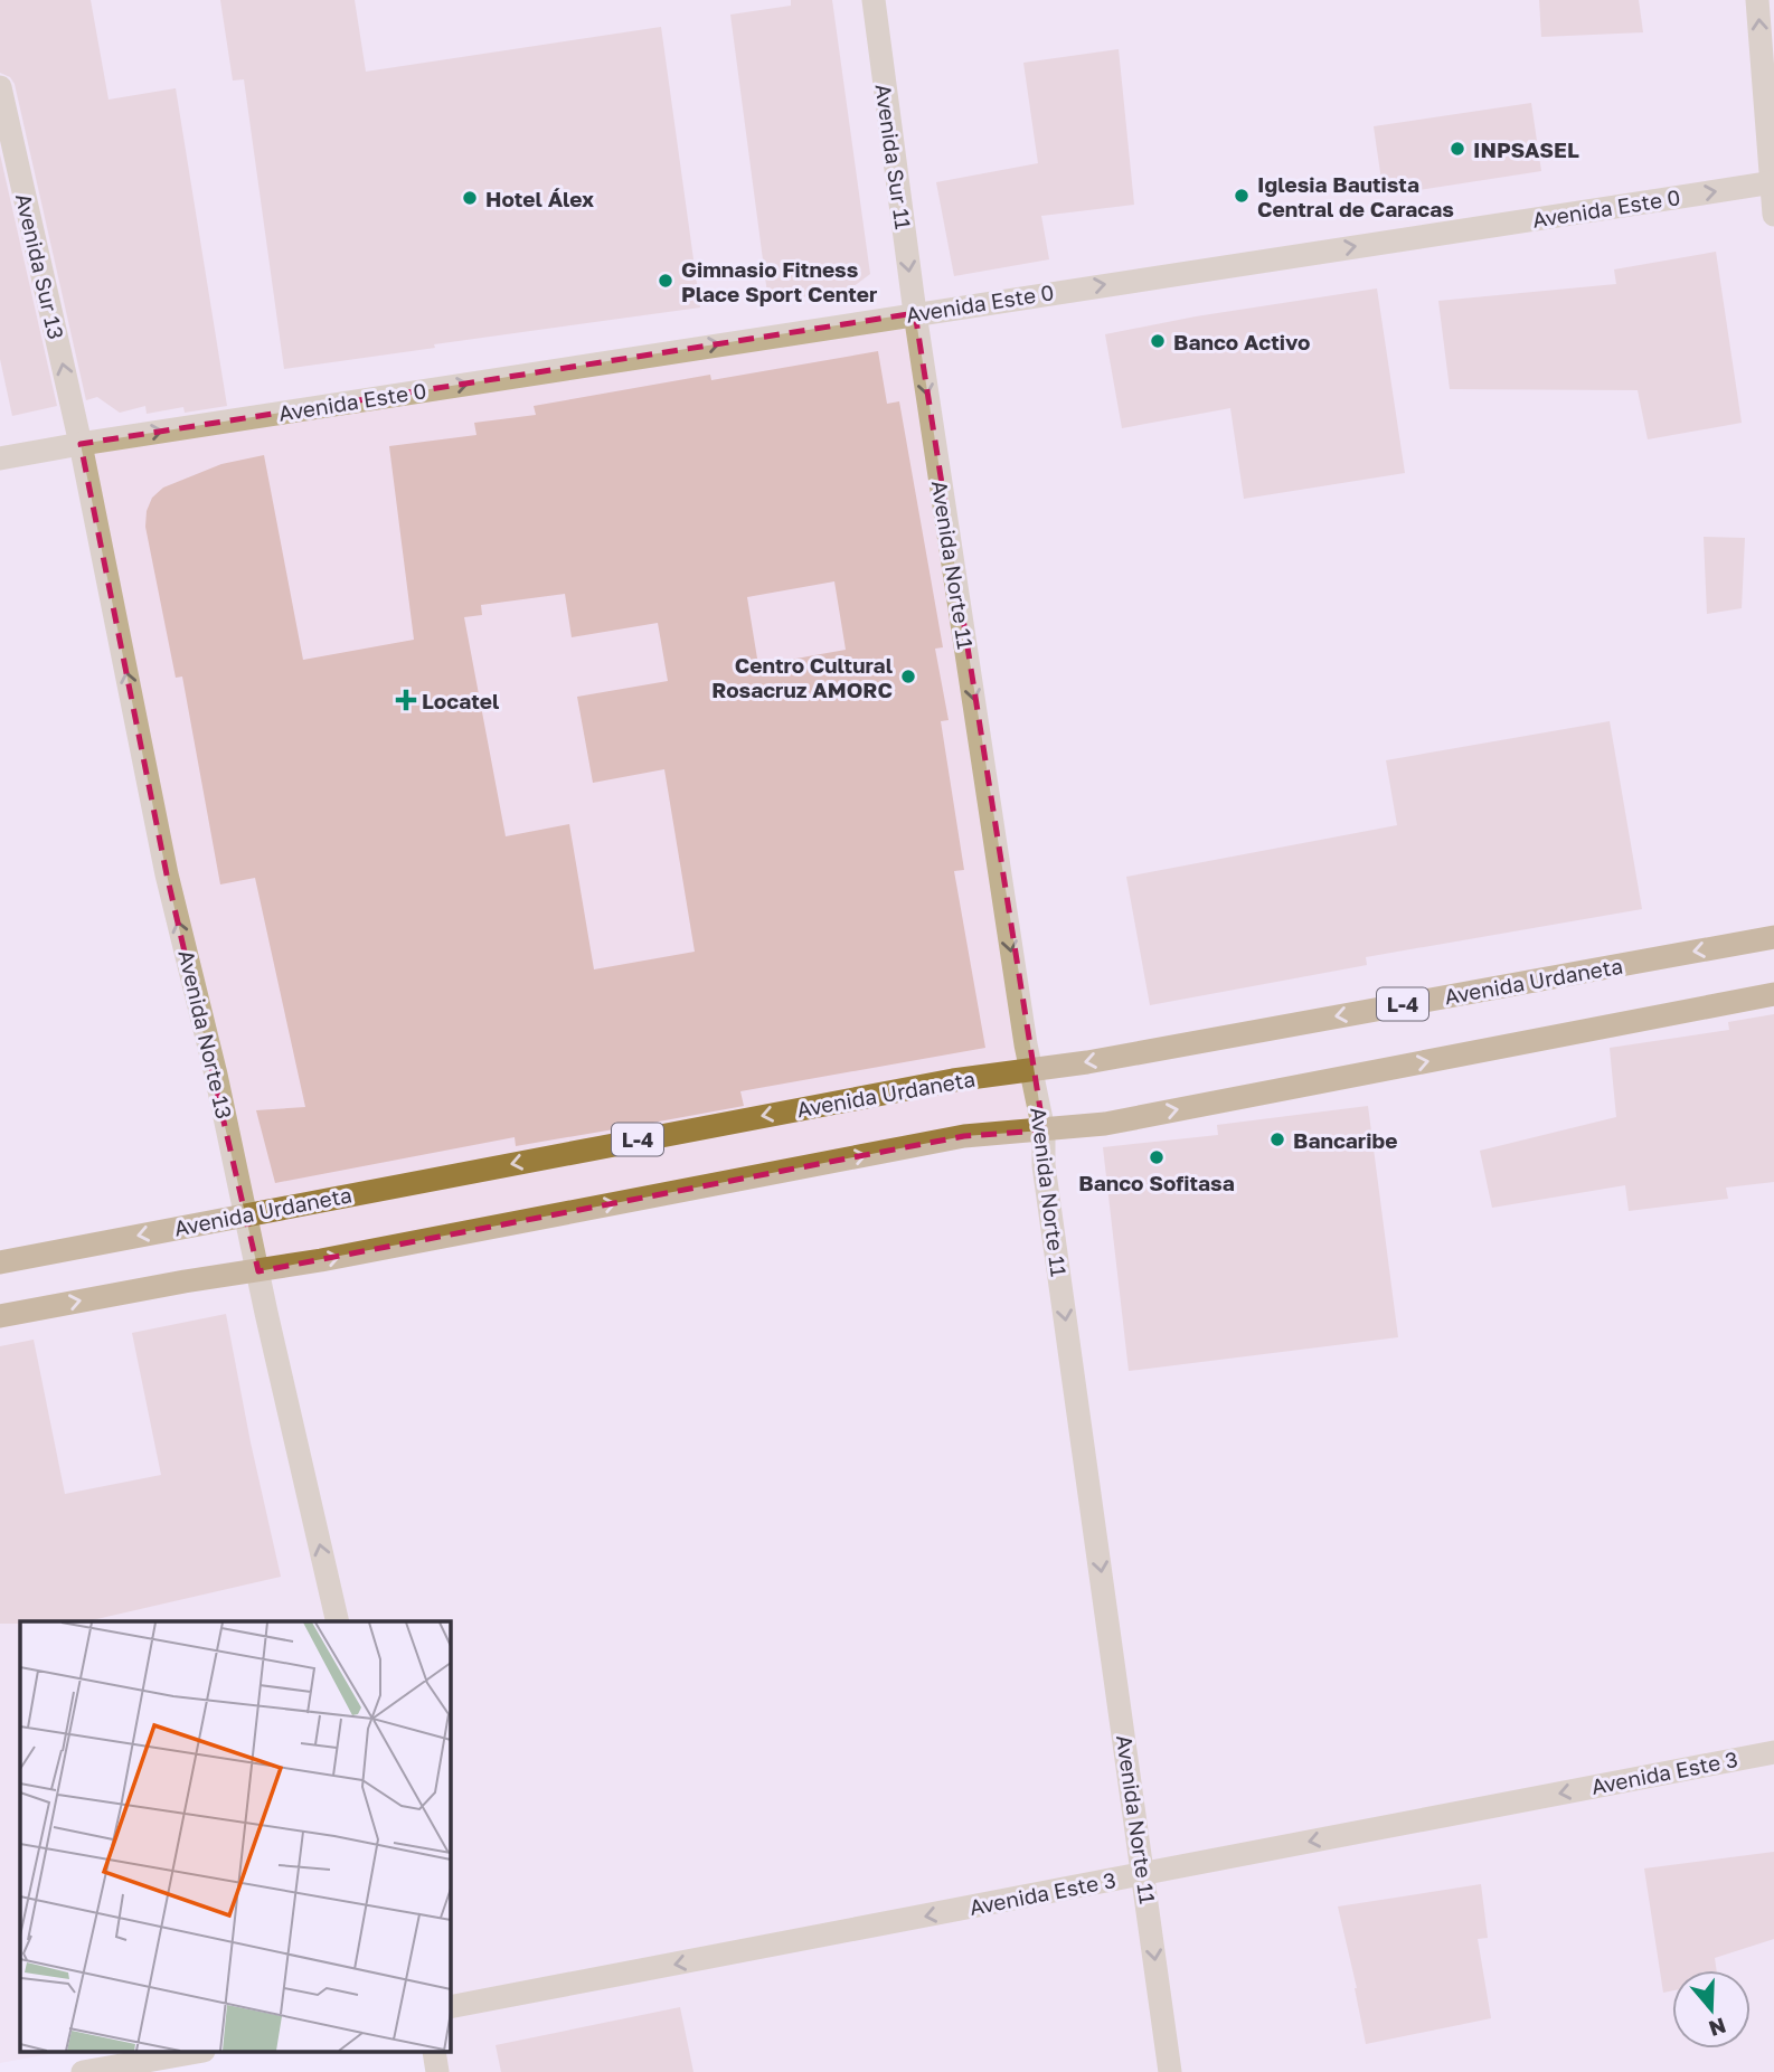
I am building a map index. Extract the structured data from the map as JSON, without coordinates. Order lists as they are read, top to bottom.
{
  "streets": {
    "main road": ["Avenida Urdaneta", "L-4"],
    "street": [
      "Avenida Sur 11",
      "Avenida Este 0",
      "Avenida Sur 13",
      "Avenida Norte 11",
      "Avenida Norte 13",
      "Avenida Este 3"
    ]
  },
  "crossings": [
    ["Avenida Sur 11", "Avenida Este 0"],
    ["Avenida Sur 11", "Avenida Norte 11"],
    ["Avenida Este 0", "Avenida Sur 13"],
    ["Avenida Este 0", "Avenida Norte 11"],
    ["Avenida Este 0", "Avenida Norte 13"],
    ["Avenida Sur 13", "Avenida Norte 13"],
    ["Avenida Norte 11", "Avenida Urdaneta"],
    ["Avenida Norte 11", "Avenida Este 3"],
    ["Avenida Urdaneta", "Avenida Norte 13"]
  ],
  "one_way": [
    "Avenida Sur 11",
    "Avenida Este 0",
    "Avenida Sur 13",
    "Avenida Norte 11",
    "Avenida Norte 13",
    "Avenida Este 3"
  ],
  "places": {
    "other": [
      "INPSASEL",
      "Iglesia Bautista Central de Caracas",
      "Hotel Álex",
      "Gimnasio Fitness Place Sport Center",
      "Banco Activo",
      "Centro Cultural Rosacruz AMORC",
      "Bancaribe",
      "Banco Sofitasa"
    ],
    "health": ["Locatel"]
  },
  "north": "bottom"
}
